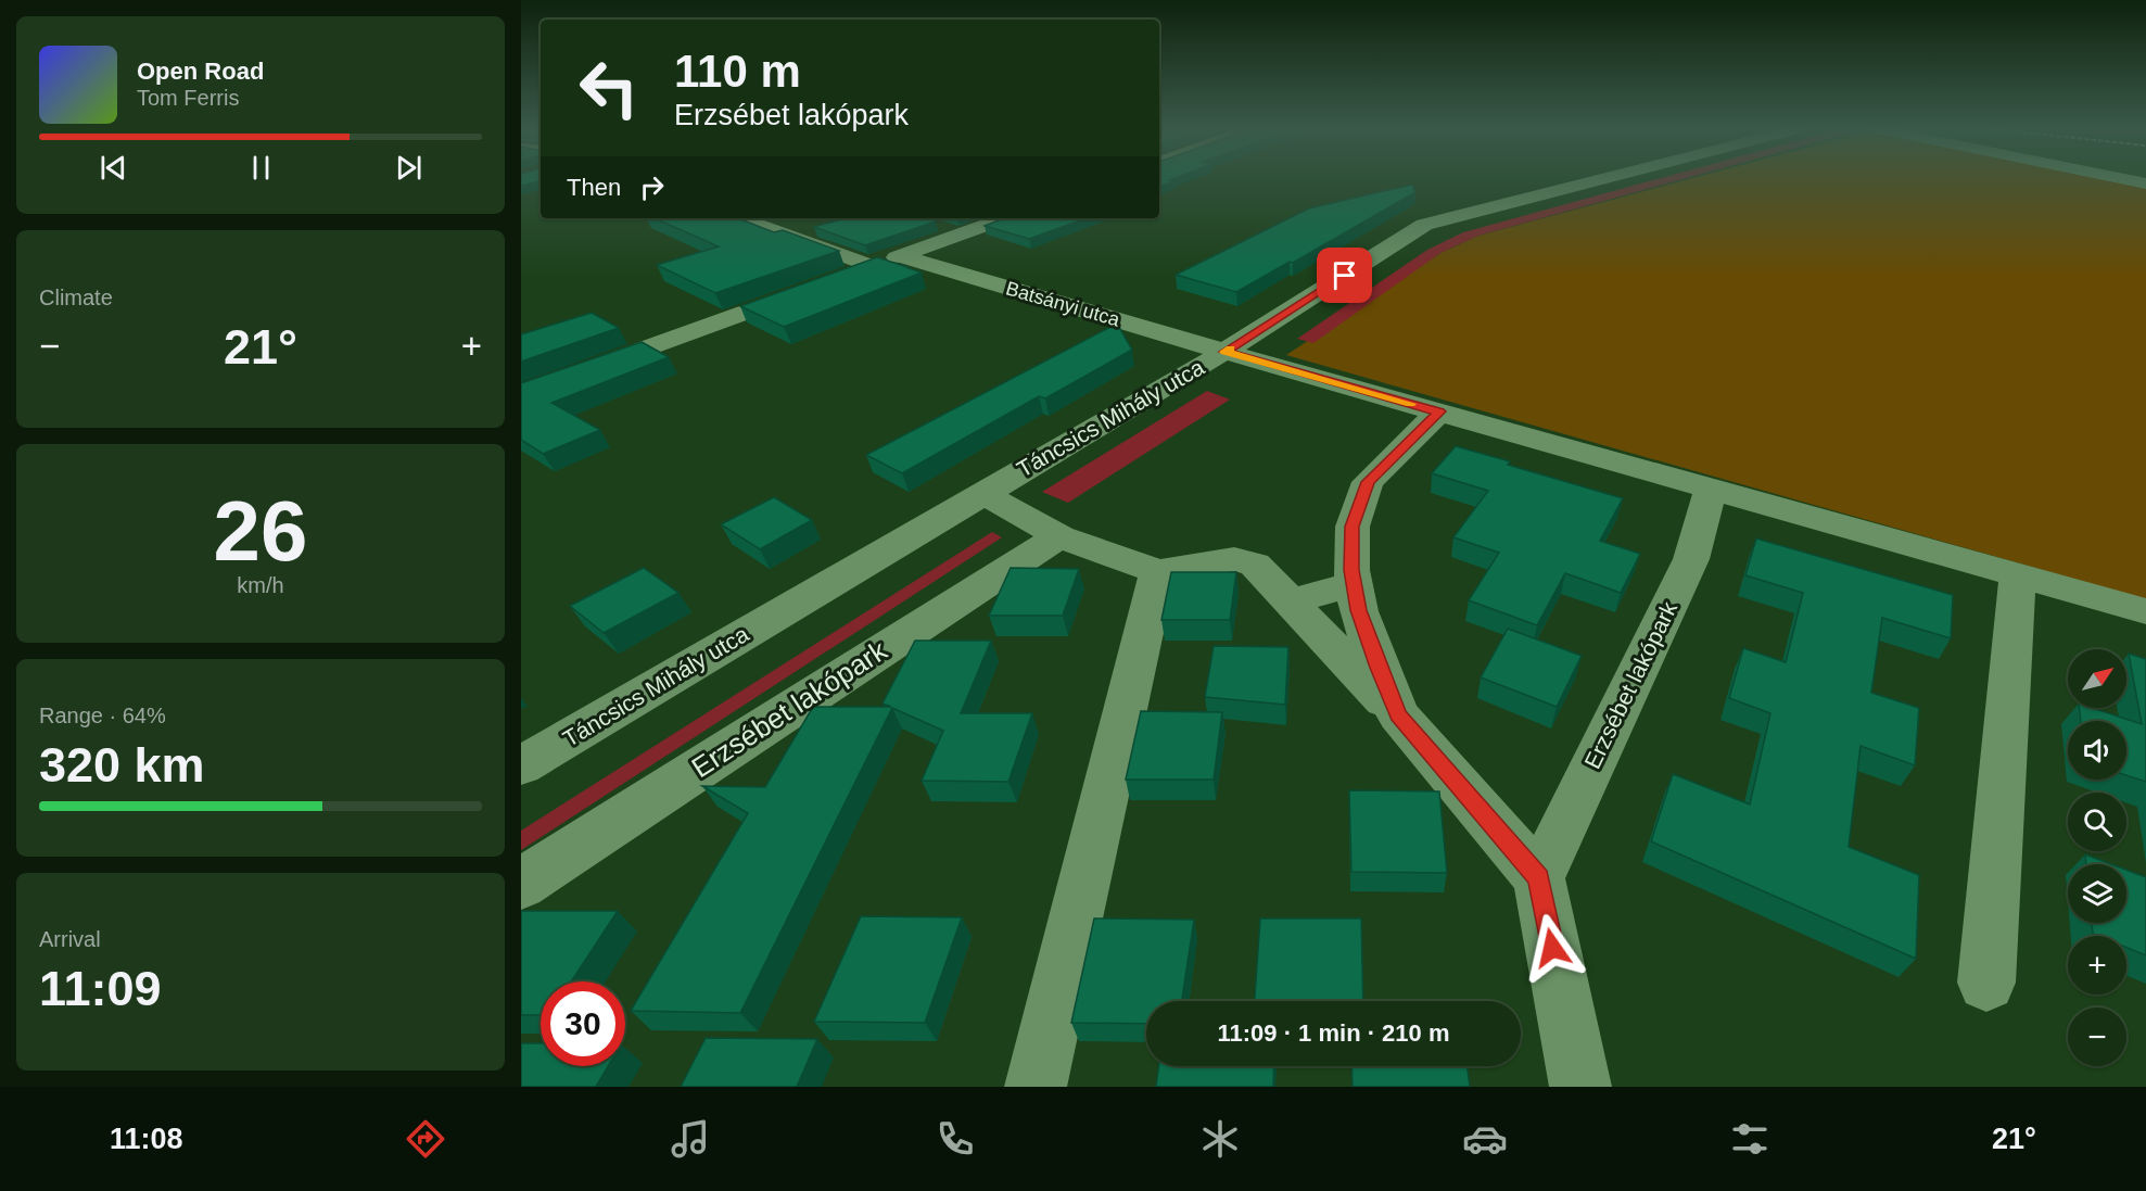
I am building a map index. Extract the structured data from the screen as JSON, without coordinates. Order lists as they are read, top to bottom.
{
  "streets": {
    "street": ["Batsányi utca", "Táncsics Mihály utca", "Erzsébet lakópark"]
  },
  "crossings": [
    ["Batsányi utca", "Táncsics Mihály utca"]
  ],
  "north": "top right",
  "page": {
    "turn": ["110 m", "Erzsébet lakópark"],
    "song": ["Open Road", "Tom Ferris"],
    "then": "Then",
    "tile": [
      "Climate",
      ["26", "km/h"],
      ["Range · 64%", "320 km"],
      ["Arrival", "11:09"]
    ],
    "heat": ["−", "21°", "+"],
    "map_buttons": ["+", "−"],
    "limit": "30",
    "trip": "11:09 · 1 min · 210 m",
    "tabs": ["11:08", "21°"]
  }
}
